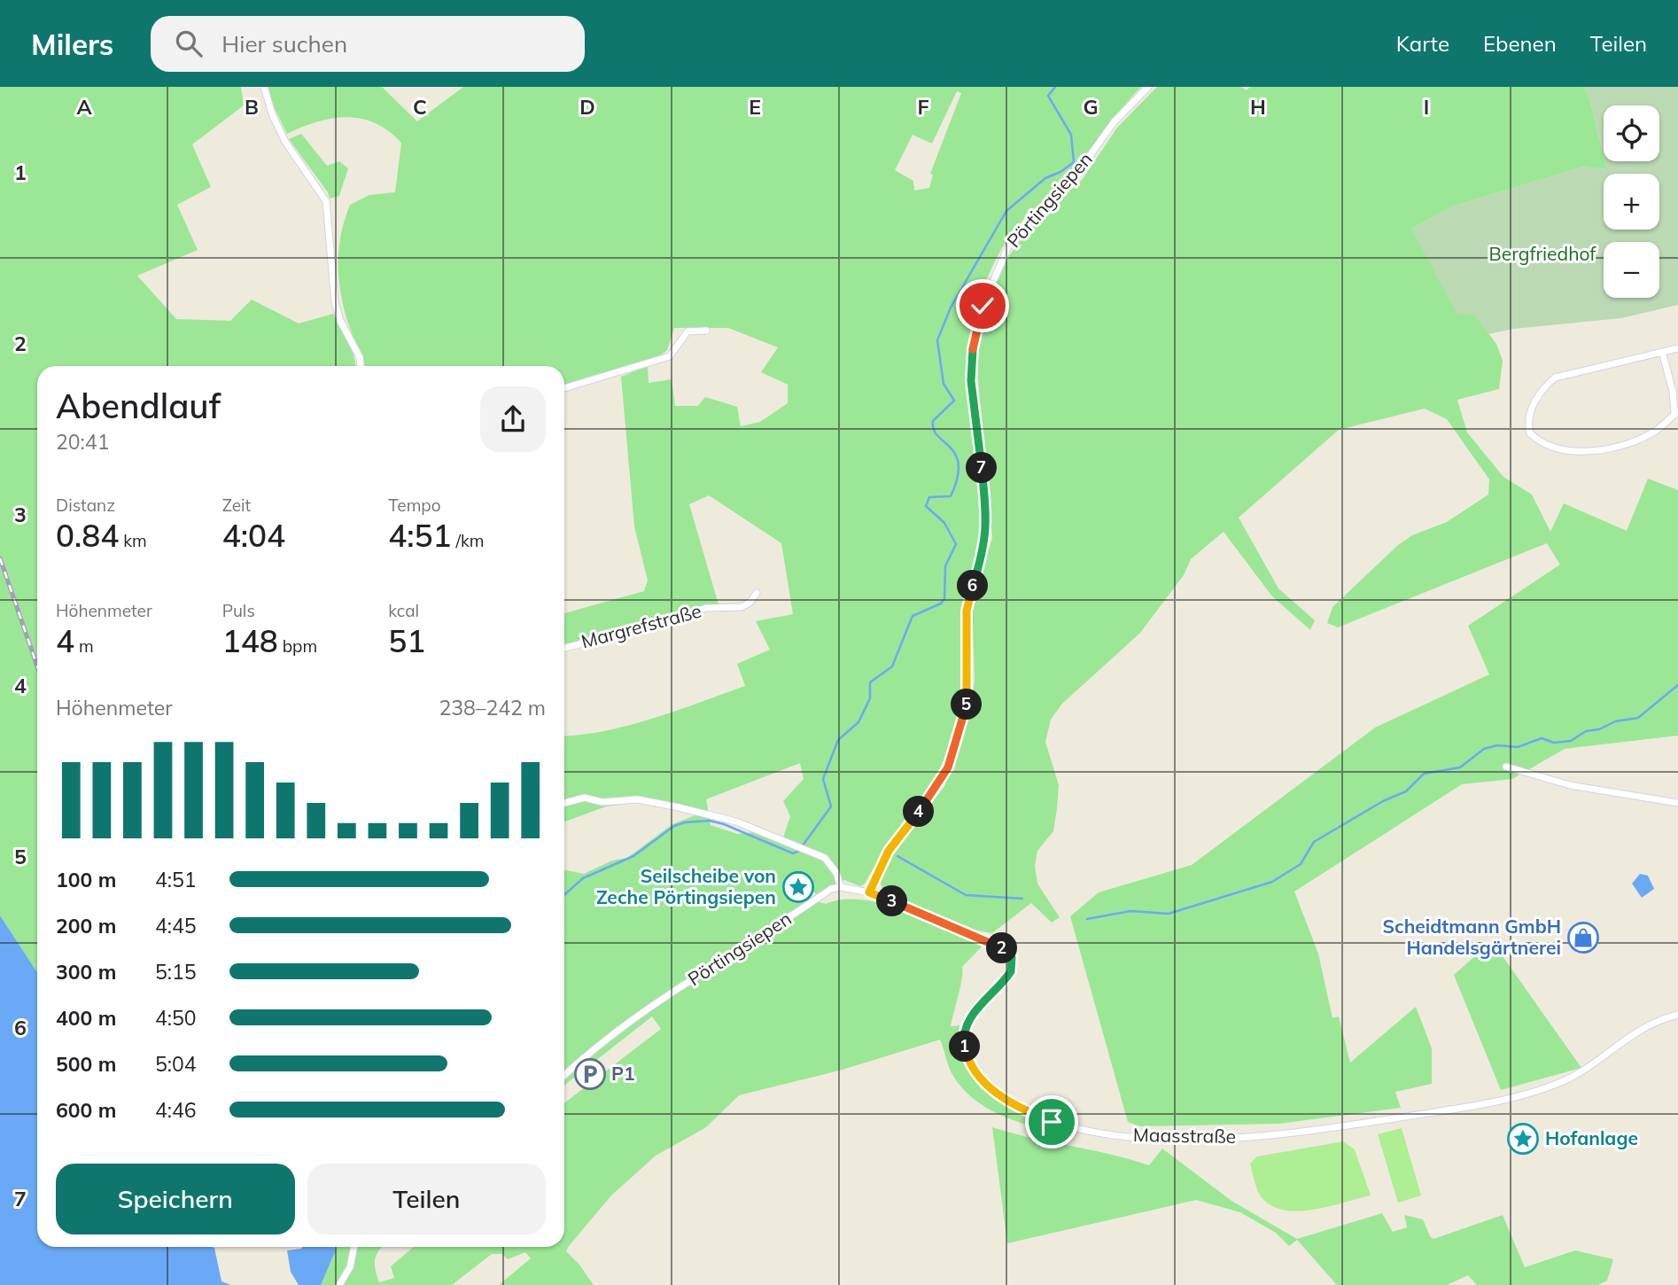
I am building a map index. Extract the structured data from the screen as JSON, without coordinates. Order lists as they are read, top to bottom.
{
  "streets": {
    "street": ["Pörtingsiepen", "Margrefstraße", "Maasstraße"]
  },
  "crossings": [
    ["Pörtingsiepen", "Maasstraße"]
  ],
  "parks": ["Bergfriedhof"],
  "places": {
    "place": ["Seilscheibe von Zeche Pörtingsiepen", "Hofanlage"],
    "shop": ["Scheidtmann GmbH Handelsgärtnerei"],
    "parking": ["P1"]
  },
  "page": {
    "header": "Milers",
    "search": "Hier suchen",
    "nav": ["Karte", "Ebenen", "Teilen"],
    "map_buttons": ["+", "−"],
    "heading": ["Abendlauf", "20:41"],
    "pins": [
      "7",
      "6",
      "5",
      "4",
      "3",
      "2",
      "1"
    ],
    "stats": [
      ["Distanz", "0.84 km"],
      ["Zeit", "4:04"],
      ["Tempo", "4:51 /km"],
      ["Höhenmeter", "4 m"],
      ["Puls", "148 bpm"],
      ["kcal", "51"]
    ],
    "chart": ["Höhenmeter", "238–242 m"],
    "list": [
      {
        "name": "100 m",
        "note": "4:51"
      },
      {
        "name": "200 m",
        "note": "4:45"
      },
      {
        "name": "300 m",
        "note": "5:15"
      },
      {
        "name": "400 m",
        "note": "4:50"
      },
      {
        "name": "500 m",
        "note": "5:04"
      },
      {
        "name": "600 m",
        "note": "4:46"
      }
    ],
    "buttons": ["Speichern", "Teilen"]
  },
  "grid": {
    "columns": [
      "A",
      "B",
      "C",
      "D",
      "E",
      "F",
      "G",
      "H",
      "I"
    ],
    "rows": [
      "1",
      "2",
      "3",
      "4",
      "5",
      "6",
      "7"
    ]
  }
}
